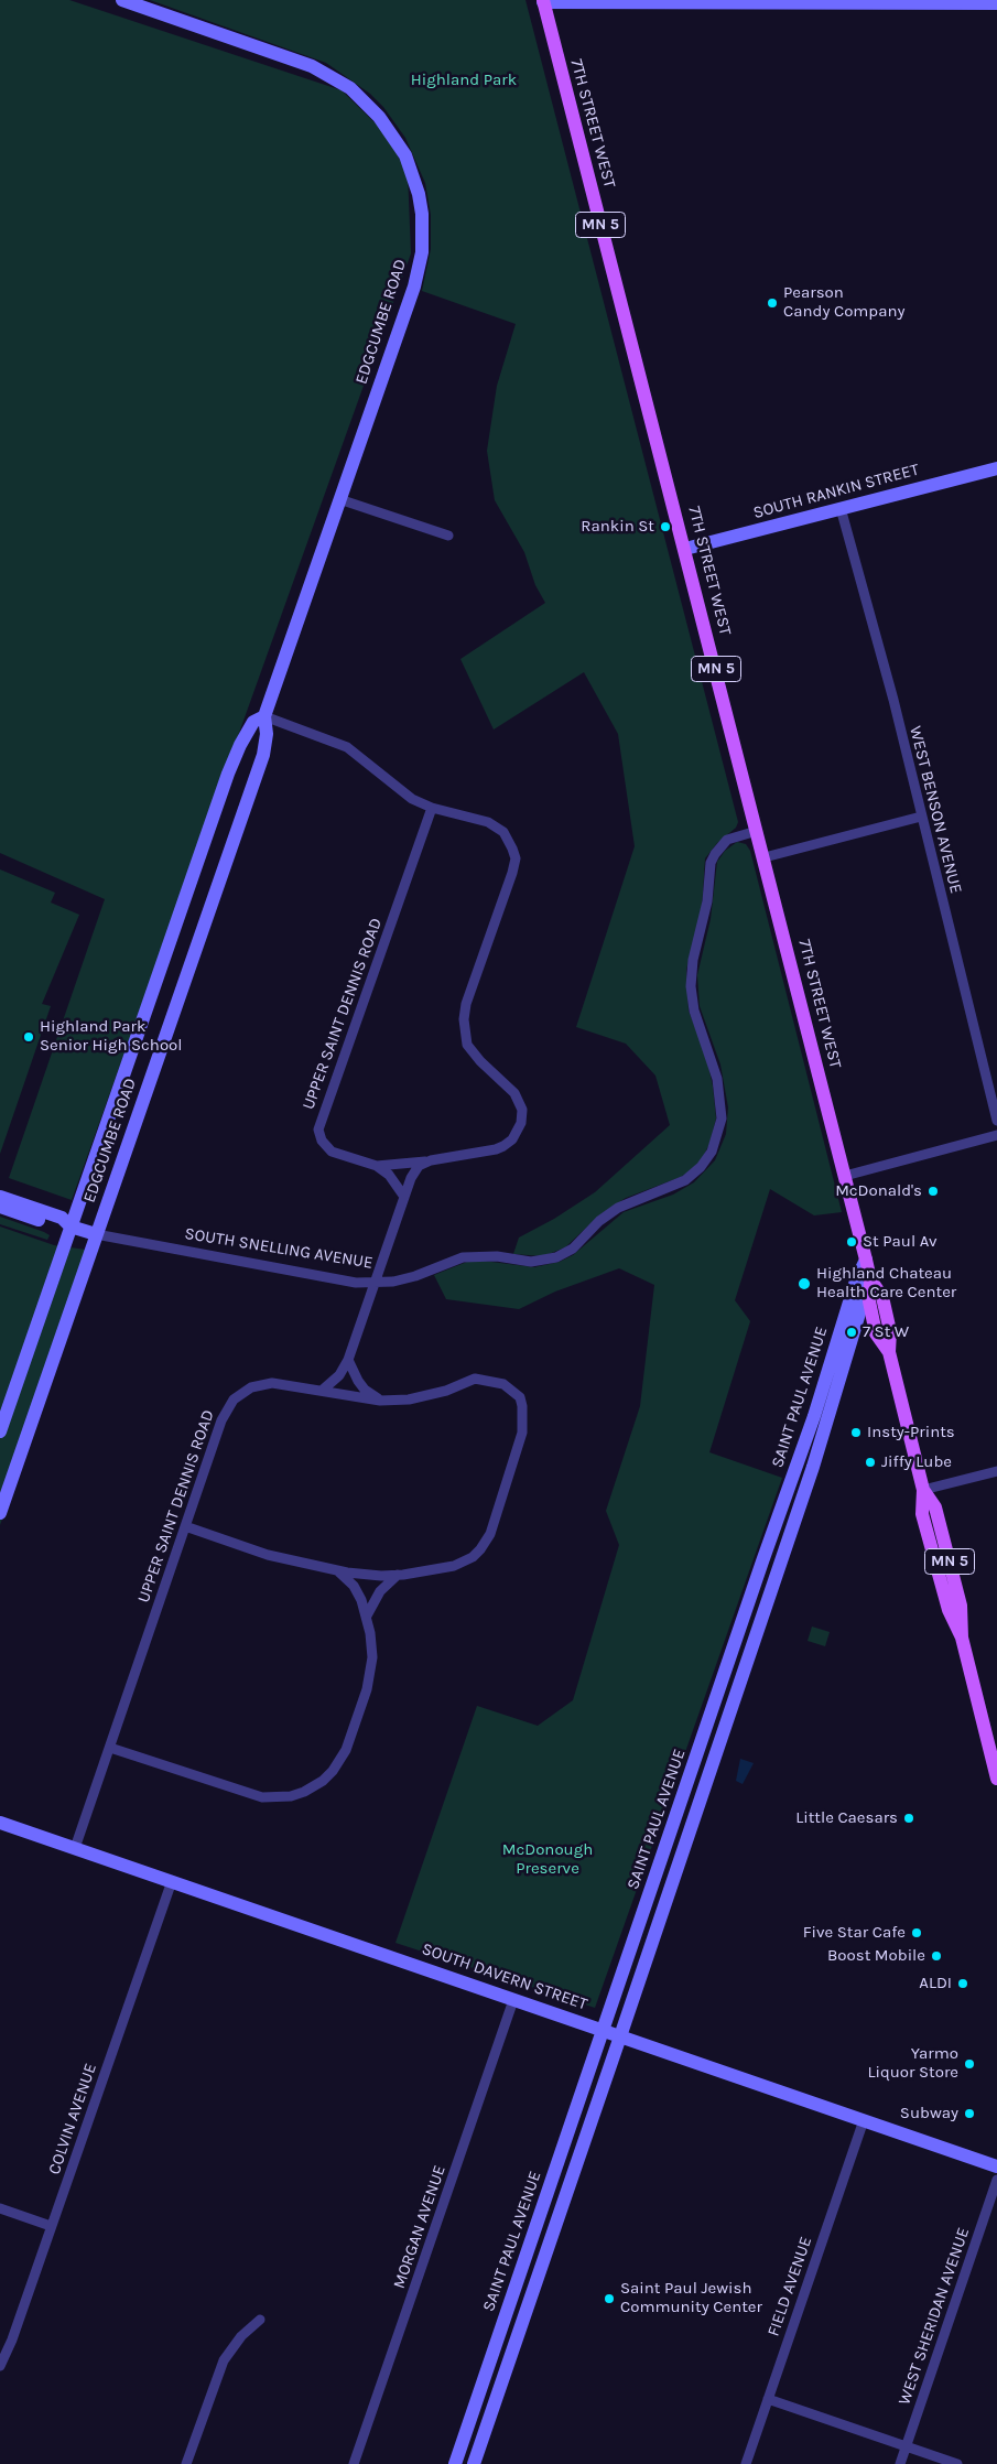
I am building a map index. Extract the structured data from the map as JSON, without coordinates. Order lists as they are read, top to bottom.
{
  "streets": {
    "main road": ["7TH STREET WEST", "MN 5"],
    "street": [
      "EDGCUMBE ROAD",
      "SOUTH RANKIN STREET",
      "WEST BENSON AVENUE",
      "UPPER SAINT DENNIS ROAD",
      "SOUTH SNELLING AVENUE",
      "SAINT PAUL AVENUE",
      "SOUTH DAVERN STREET",
      "COLVIN AVENUE",
      "MORGAN AVENUE",
      "FIELD AVENUE",
      "WEST SHERIDAN AVENUE"
    ]
  },
  "crossings": [
    ["7TH STREET WEST", "SOUTH RANKIN STREET"],
    ["7TH STREET WEST", "SOUTH SNELLING AVENUE"],
    ["7TH STREET WEST", "SAINT PAUL AVENUE"],
    ["EDGCUMBE ROAD", "SOUTH SNELLING AVENUE"],
    ["SOUTH RANKIN STREET", "WEST BENSON AVENUE"],
    ["UPPER SAINT DENNIS ROAD", "SOUTH DAVERN STREET"],
    ["SAINT PAUL AVENUE", "SOUTH DAVERN STREET"],
    ["SOUTH DAVERN STREET", "COLVIN AVENUE"],
    ["SOUTH DAVERN STREET", "MORGAN AVENUE"],
    ["SOUTH DAVERN STREET", "FIELD AVENUE"]
  ],
  "parks": ["Highland Park", "McDonough Preserve"],
  "places": [
    "Pearson Candy Company",
    "Rankin St",
    "Highland Park Senior High School",
    "McDonald's",
    "St Paul Av",
    "Highland Chateau Health Care Center",
    "7 St W",
    "Insty-Prints",
    "Jiffy Lube",
    "Little Caesars",
    "Five Star Cafe",
    "Boost Mobile",
    "ALDI",
    "Yarmo Liquor Store",
    "Subway",
    "Saint Paul Jewish Community Center"
  ]
}
